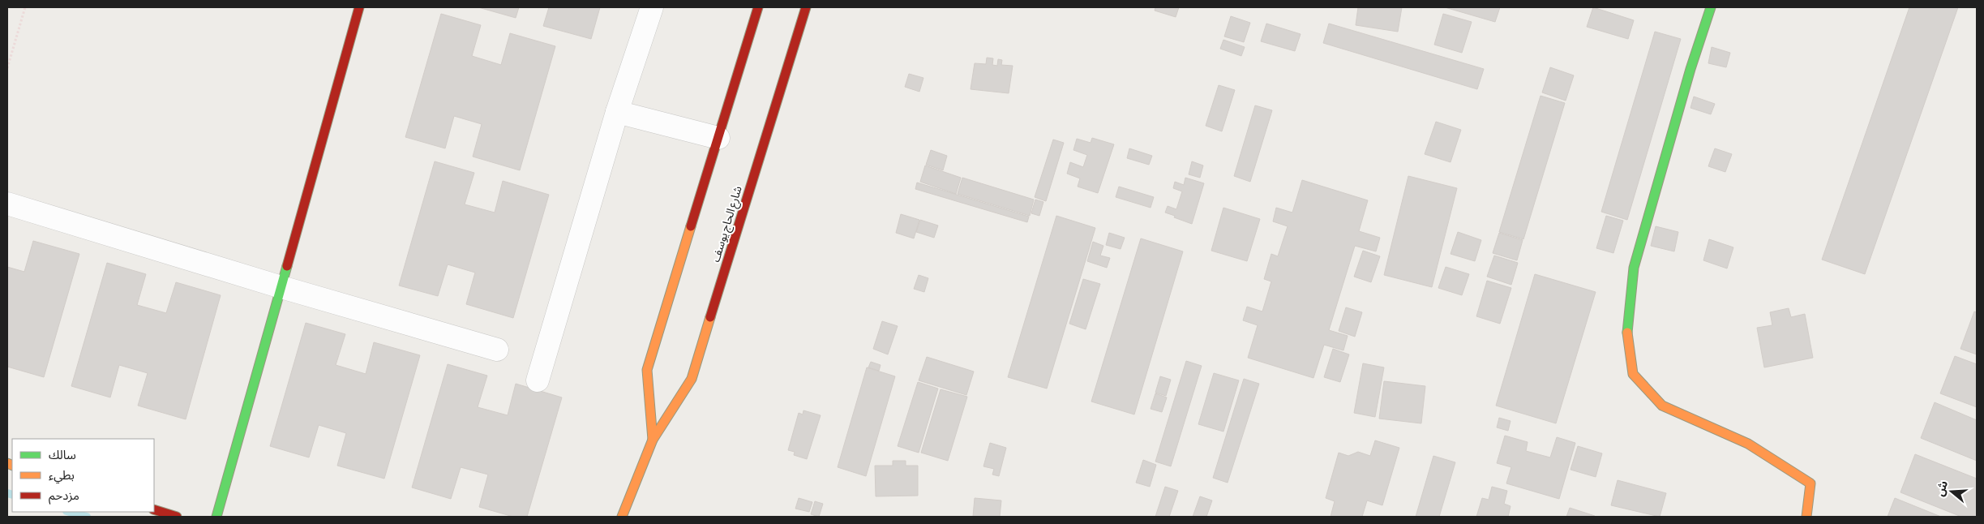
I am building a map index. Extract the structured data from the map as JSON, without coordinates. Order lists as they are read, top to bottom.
{
  "streets": {
    "street": ["شارع الحاج يوسف"]
  },
  "legend": ["سالك", "بطيء", "مزدحم"],
  "north": "left"
}
